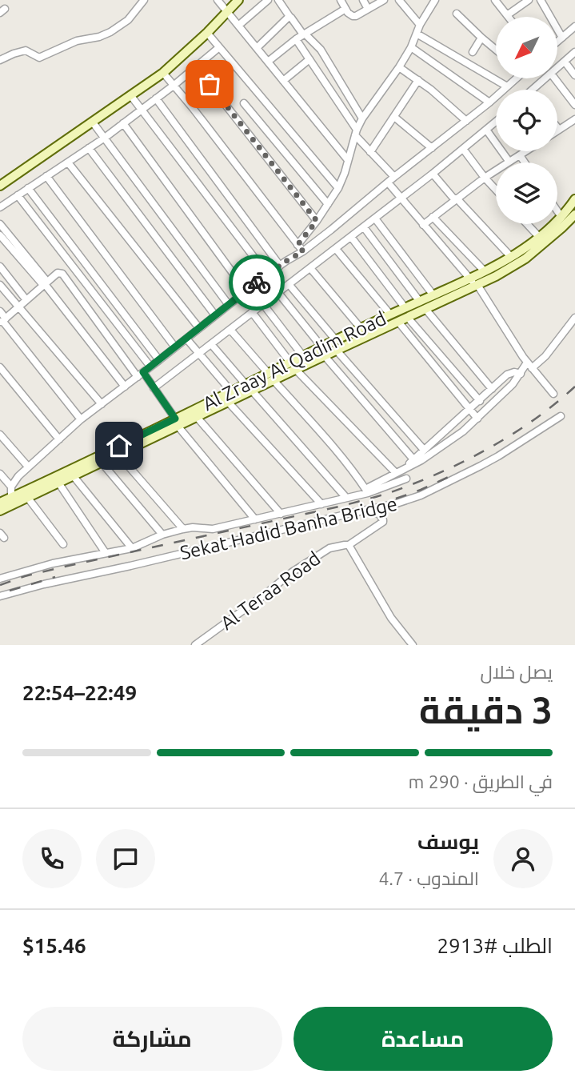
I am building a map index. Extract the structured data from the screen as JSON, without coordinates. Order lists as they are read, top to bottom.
{
  "streets": {
    "main road": ["Al Zraay Al Qadim Road"],
    "street": ["Sekat Hadid Banha Bridge", "Al Teraa Road"]
  },
  "crossings": [
    ["Sekat Hadid Banha Bridge", "Al Teraa Road"]
  ],
  "north": "bottom left",
  "page": {
    "heading": ["3 دقيقة", "يصل خلال", "22:49–22:54"],
    "panel": [
      "يوسف",
      "المندوب · 4.7",
      "الطلب #2913",
      "$15.46"
    ],
    "bar": "في الطريق · 290 m",
    "buttons": ["مساعدة", "مشاركة"]
  }
}
